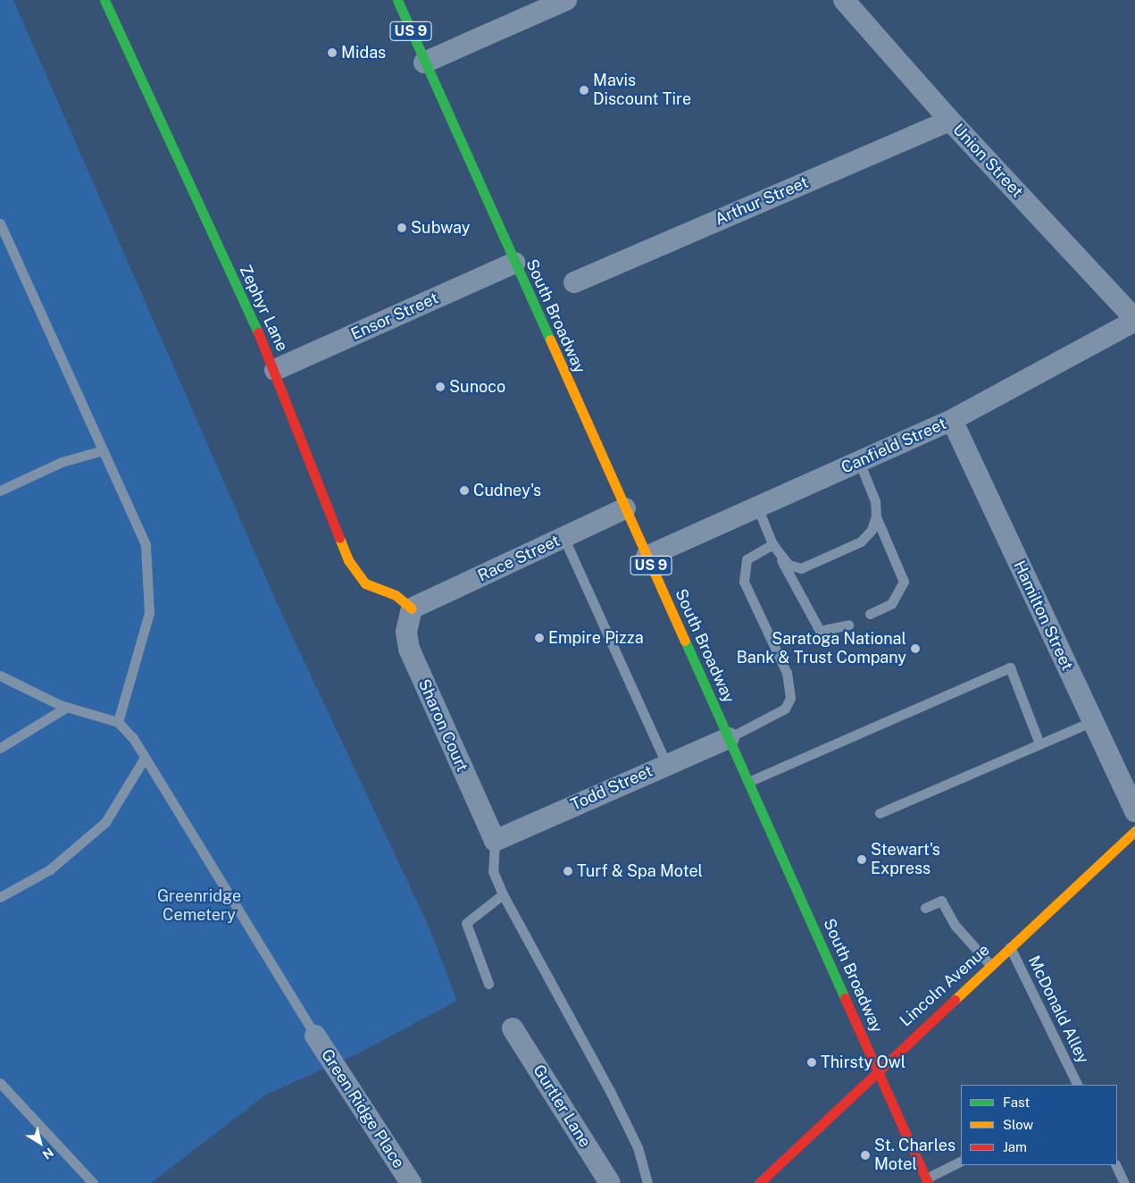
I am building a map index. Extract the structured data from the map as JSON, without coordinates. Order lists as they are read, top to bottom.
{
  "streets": {
    "main road": [
      "US 9",
      "Zephyr Lane",
      "South Broadway",
      "Lincoln Avenue"
    ],
    "street": [
      "Union Street",
      "Arthur Street",
      "Ensor Street",
      "Canfield Street",
      "Race Street",
      "Hamilton Street",
      "Sharon Court",
      "Todd Street",
      "Gurtler Lane",
      "Green Ridge Place"
    ],
    "lane": ["McDonald Alley"]
  },
  "crossings": [
    ["Union Street", "Arthur Street"],
    ["Union Street", "Canfield Street"],
    ["Zephyr Lane", "Ensor Street"],
    ["Zephyr Lane", "Race Street"],
    ["Zephyr Lane", "Sharon Court"],
    ["Ensor Street", "South Broadway"],
    ["South Broadway", "Canfield Street"],
    ["South Broadway", "Race Street"],
    ["South Broadway", "Todd Street"],
    ["South Broadway", "Lincoln Avenue"],
    ["Canfield Street", "Hamilton Street"],
    ["Race Street", "Sharon Court"],
    ["Sharon Court", "Todd Street"],
    ["Lincoln Avenue", "McDonald Alley"]
  ],
  "parks": ["Greenridge Cemetery"],
  "places": [
    "Midas",
    "Mavis Discount Tire",
    "Subway",
    "Sunoco",
    "Cudney's",
    "Empire Pizza",
    "Saratoga National Bank & Trust Company",
    "Stewart's Express",
    "Turf & Spa Motel",
    "Thirsty Owl",
    "St. Charles Motel"
  ],
  "legend": ["Fast", "Slow", "Jam"],
  "north": "bottom right"
}
